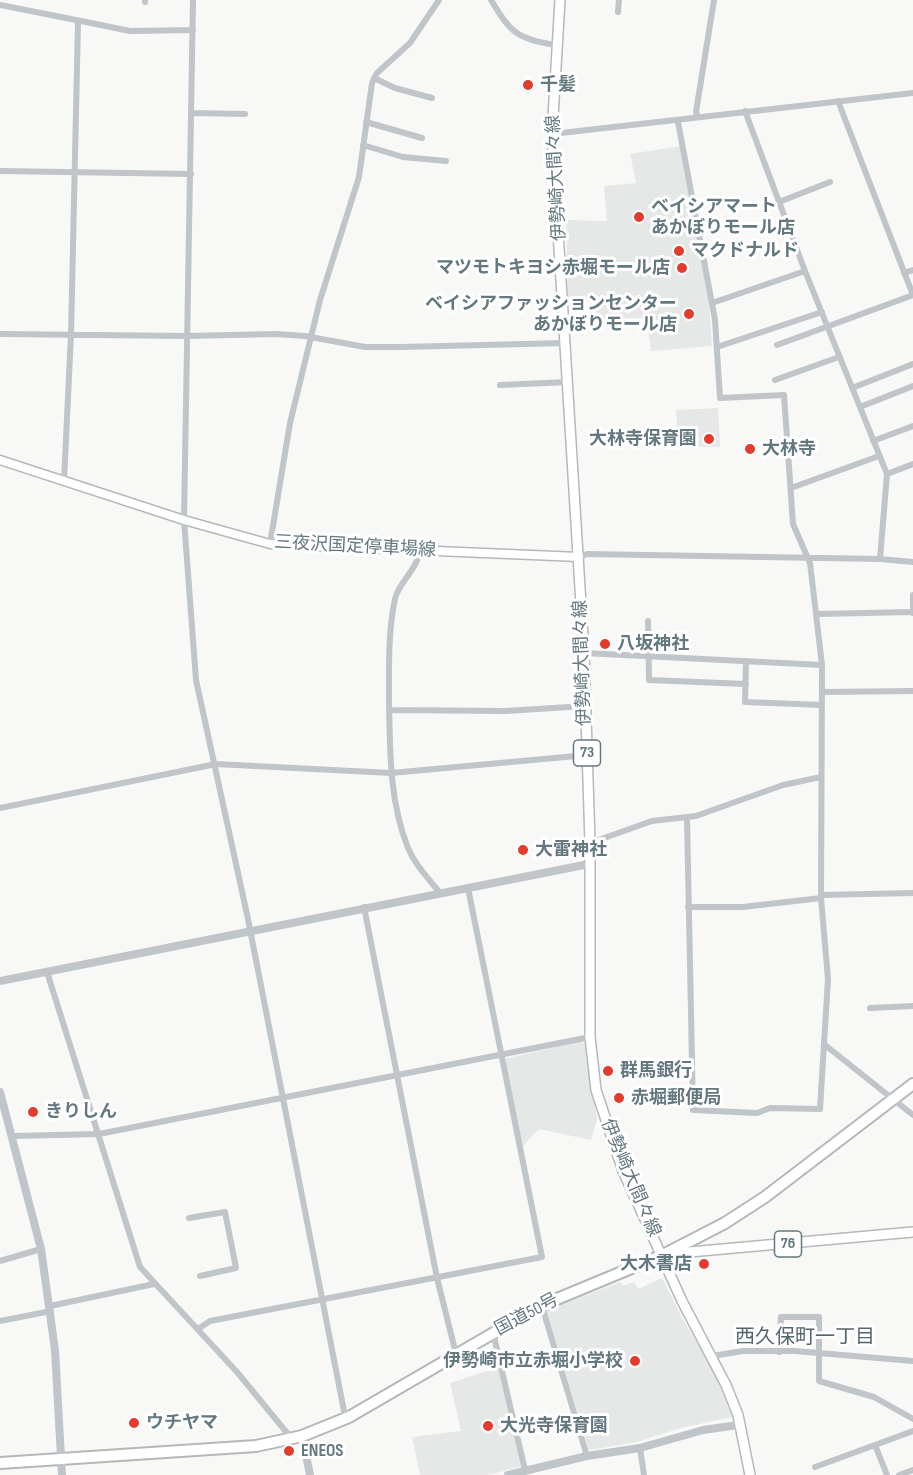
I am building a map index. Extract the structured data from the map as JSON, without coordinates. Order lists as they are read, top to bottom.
{
  "streets": {
    "highway": ["国道50号"],
    "main road": [
      "伊勢崎大間々線",
      "三夜沢国定停車場線",
      "73",
      "76"
    ]
  },
  "crossings": [
    ["伊勢崎大間々線", "三夜沢国定停車場線"],
    ["伊勢崎大間々線", "76"],
    ["伊勢崎大間々線", "国道50号"],
    ["76", "国道50号"]
  ],
  "districts": ["西久保町一丁目"],
  "places": [
    "千髪",
    "ベイシアマート あかぼりモール店",
    "マクドナルド",
    "マツモトキヨシ赤堀モール店",
    "ベイシアファッションセンター あかぼりモール店",
    "大林寺保育園",
    "大林寺",
    "八坂神社",
    "大雷神社",
    "群馬銀行",
    "赤堀郵便局",
    "きりしん",
    "大木書店",
    "伊勢崎市立赤堀小学校",
    "ウチヤマ",
    "大光寺保育園",
    "ENEOS"
  ]
}
